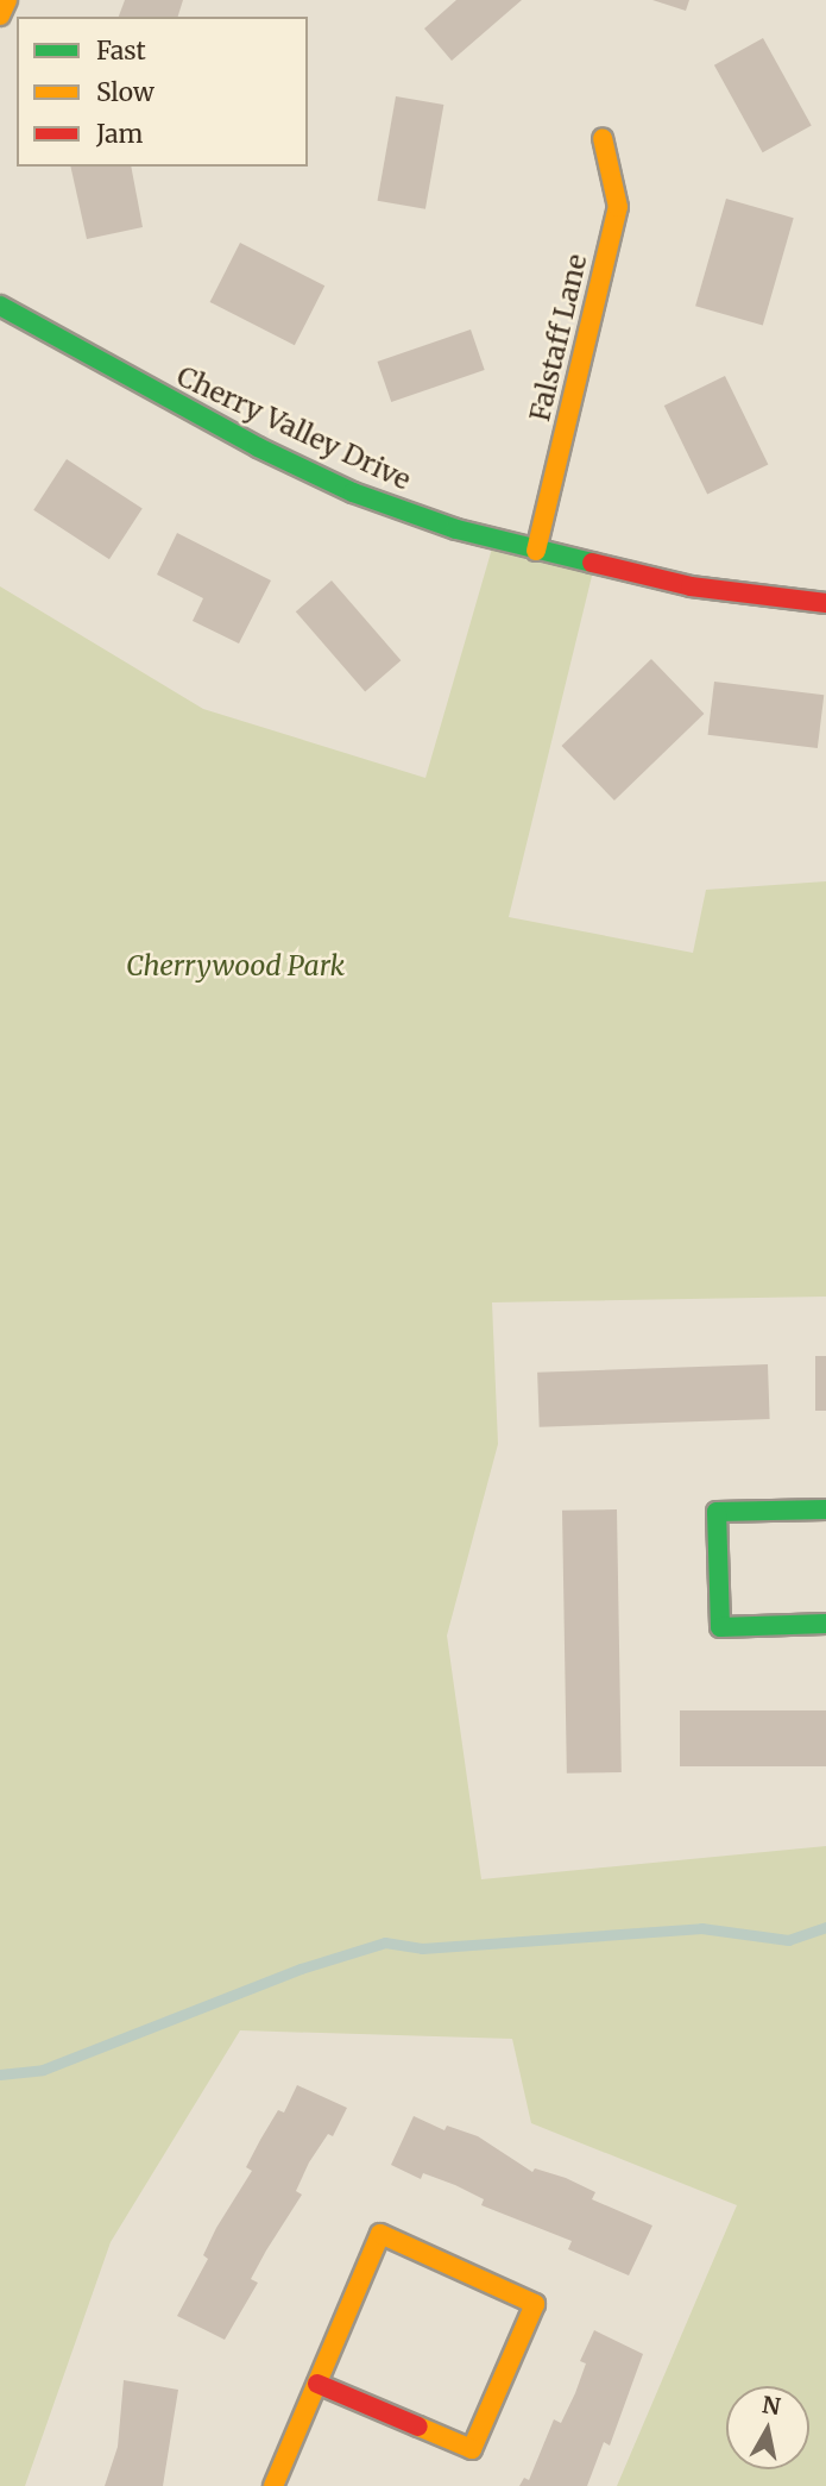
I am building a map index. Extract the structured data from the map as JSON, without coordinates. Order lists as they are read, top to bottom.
{
  "streets": {
    "street": ["Falstaff Lane", "Cherry Valley Drive"]
  },
  "crossings": [
    ["Falstaff Lane", "Cherry Valley Drive"]
  ],
  "parks": ["Cherrywood Park"],
  "legend": ["Fast", "Slow", "Jam"],
  "north": "top"
}
